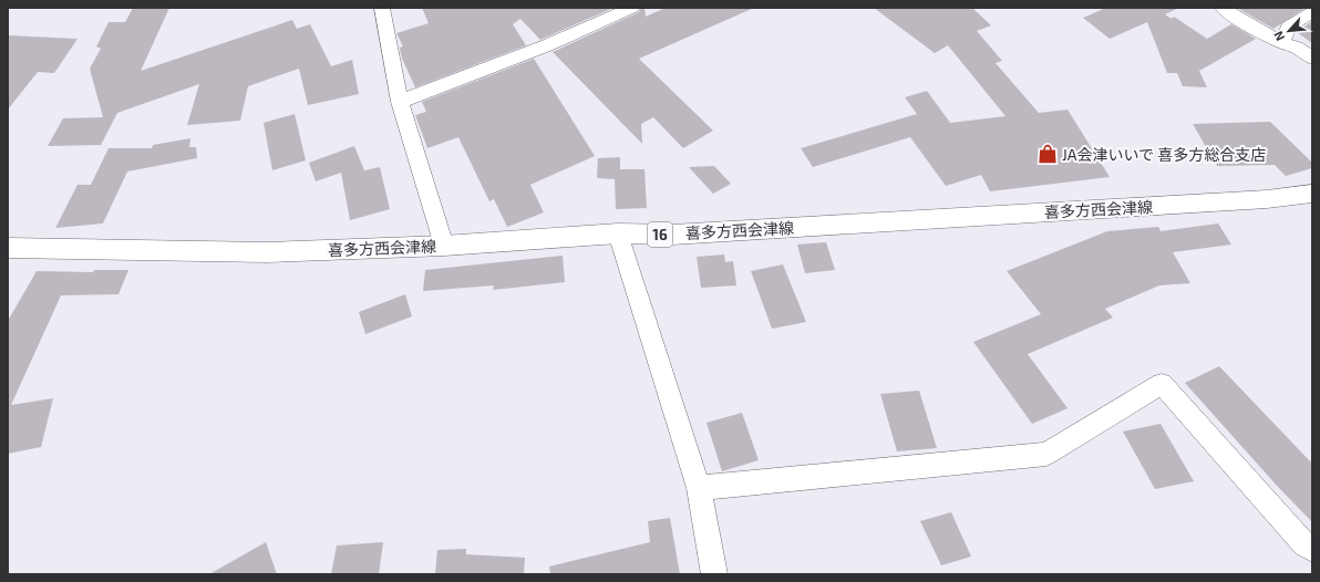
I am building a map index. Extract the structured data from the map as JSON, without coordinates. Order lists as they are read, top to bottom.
{
  "streets": {
    "main road": ["喜多方西会津線", "16"]
  },
  "places": {
    "shop": ["JA会津いいで 喜多方総合支店"]
  },
  "north": "bottom left"
}
